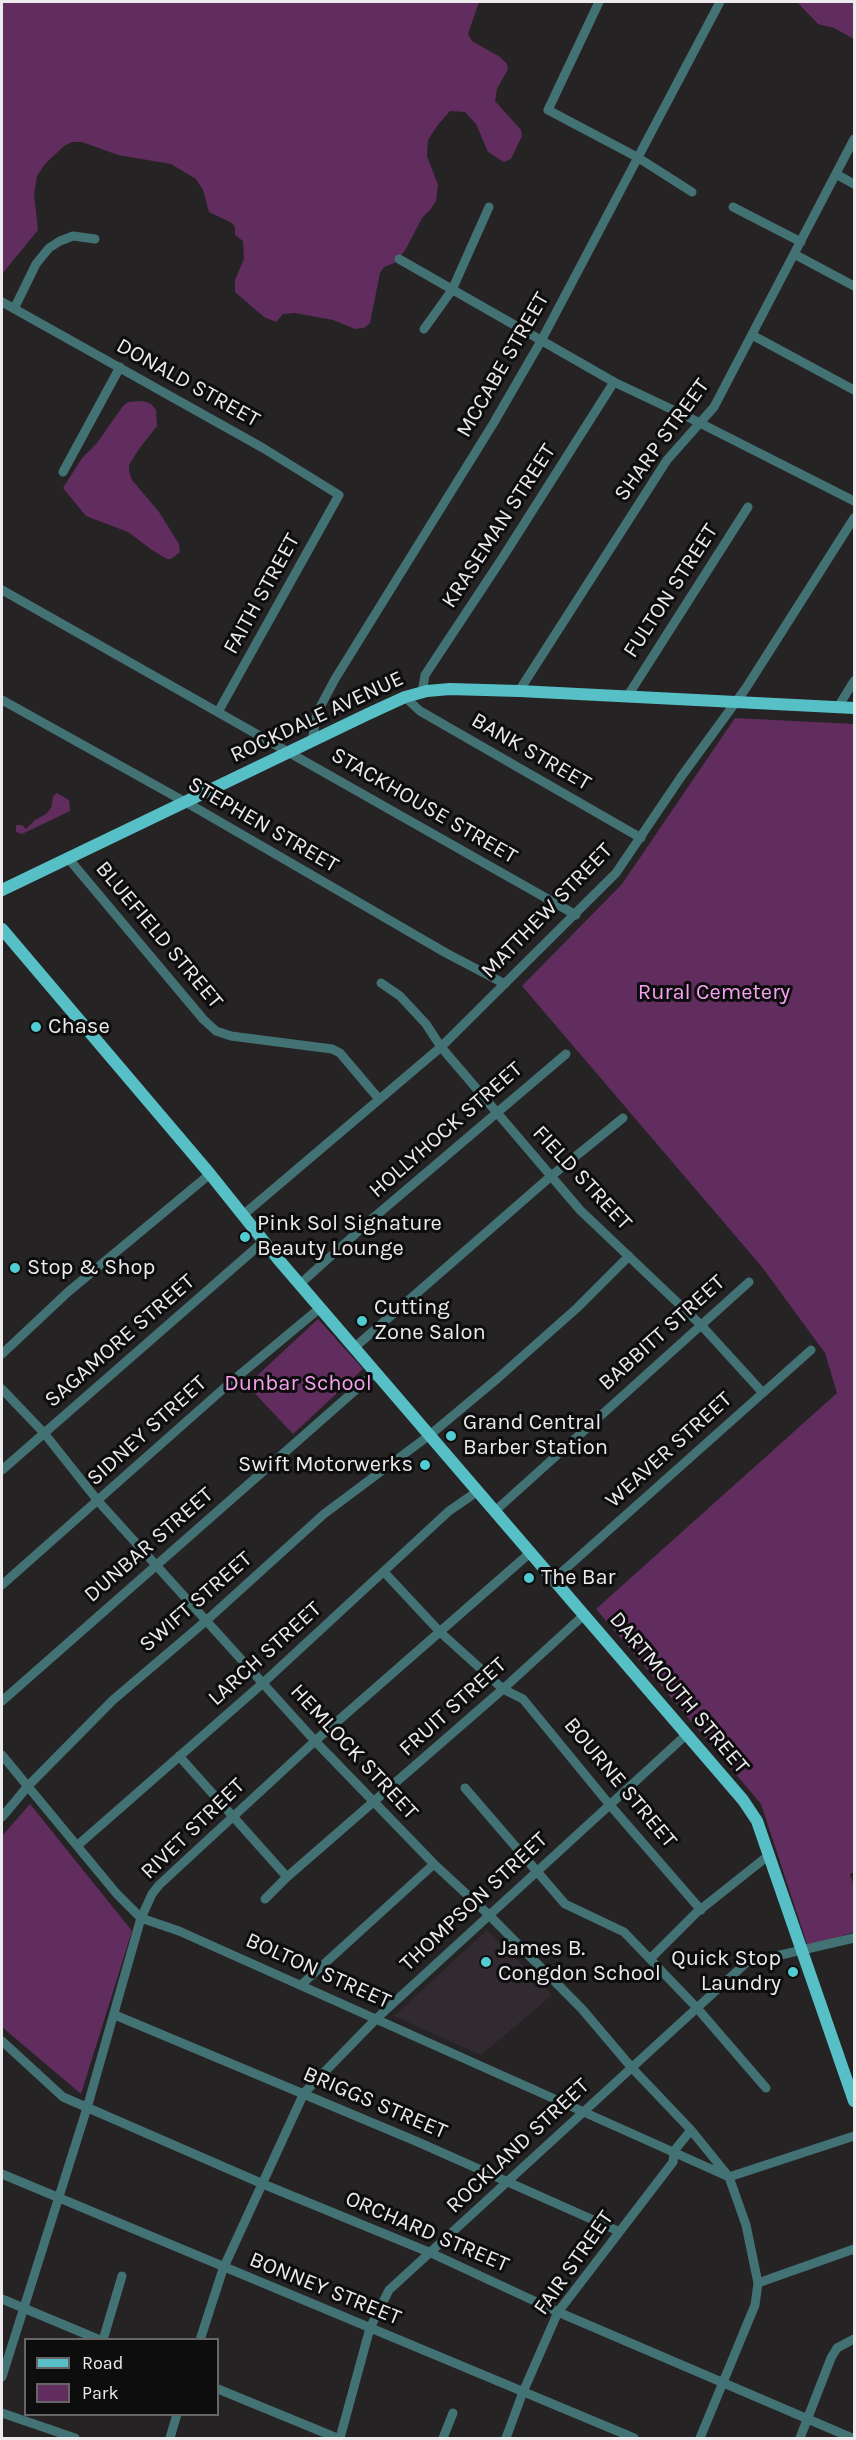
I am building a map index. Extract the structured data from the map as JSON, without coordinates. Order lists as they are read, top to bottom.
{
  "streets": {
    "main road": ["ROCKDALE AVENUE", "DARTMOUTH STREET"],
    "street": [
      "MCCABE STREET",
      "DONALD STREET",
      "SHARP STREET",
      "KRASEMAN STREET",
      "FULTON STREET",
      "FAITH STREET",
      "BANK STREET",
      "STACKHOUSE STREET",
      "STEPHEN STREET",
      "MATTHEW STREET",
      "BLUEFIELD STREET",
      "HOLLYHOCK STREET",
      "FIELD STREET",
      "BABBITT STREET",
      "SAGAMORE STREET",
      "SIDNEY STREET",
      "WEAVER STREET",
      "DUNBAR STREET",
      "SWIFT STREET",
      "LARCH STREET",
      "FRUIT STREET",
      "HEMLOCK STREET",
      "BOURNE STREET",
      "RIVET STREET",
      "THOMPSON STREET",
      "BOLTON STREET",
      "BRIGGS STREET",
      "ROCKLAND STREET",
      "ORCHARD STREET",
      "FAIR STREET",
      "BONNEY STREET"
    ]
  },
  "crossings": [
    ["MCCABE STREET", "ROCKDALE AVENUE"],
    ["DONALD STREET", "FAITH STREET"],
    ["SHARP STREET", "ROCKDALE AVENUE"],
    ["KRASEMAN STREET", "ROCKDALE AVENUE"],
    ["FULTON STREET", "ROCKDALE AVENUE"],
    ["FAITH STREET", "STACKHOUSE STREET"],
    ["ROCKDALE AVENUE", "BANK STREET"],
    ["ROCKDALE AVENUE", "STACKHOUSE STREET"],
    ["ROCKDALE AVENUE", "STEPHEN STREET"],
    ["ROCKDALE AVENUE", "MATTHEW STREET"],
    ["ROCKDALE AVENUE", "BLUEFIELD STREET"],
    ["BANK STREET", "MATTHEW STREET"],
    ["STACKHOUSE STREET", "MATTHEW STREET"],
    ["STEPHEN STREET", "MATTHEW STREET"],
    ["MATTHEW STREET", "BLUEFIELD STREET"],
    ["MATTHEW STREET", "FIELD STREET"],
    ["MATTHEW STREET", "DARTMOUTH STREET"],
    ["HOLLYHOCK STREET", "FIELD STREET"],
    ["HOLLYHOCK STREET", "DARTMOUTH STREET"],
    ["FIELD STREET", "BABBITT STREET"],
    ["FIELD STREET", "WEAVER STREET"],
    ["FIELD STREET", "SWIFT STREET"],
    ["BABBITT STREET", "DARTMOUTH STREET"],
    ["SAGAMORE STREET", "DARTMOUTH STREET"],
    ["SAGAMORE STREET", "HEMLOCK STREET"],
    ["SIDNEY STREET", "DARTMOUTH STREET"],
    ["SIDNEY STREET", "HEMLOCK STREET"],
    ["WEAVER STREET", "DARTMOUTH STREET"],
    ["DUNBAR STREET", "DARTMOUTH STREET"],
    ["DUNBAR STREET", "HEMLOCK STREET"],
    ["SWIFT STREET", "DARTMOUTH STREET"],
    ["SWIFT STREET", "HEMLOCK STREET"],
    ["SWIFT STREET", "BOLTON STREET"],
    ["LARCH STREET", "DARTMOUTH STREET"],
    ["LARCH STREET", "HEMLOCK STREET"],
    ["LARCH STREET", "BOURNE STREET"],
    ["LARCH STREET", "BOLTON STREET"],
    ["DARTMOUTH STREET", "FRUIT STREET"],
    ["DARTMOUTH STREET", "RIVET STREET"],
    ["DARTMOUTH STREET", "THOMPSON STREET"],
    ["DARTMOUTH STREET", "ROCKLAND STREET"],
    ["FRUIT STREET", "HEMLOCK STREET"],
    ["FRUIT STREET", "BOURNE STREET"],
    ["HEMLOCK STREET", "RIVET STREET"],
    ["HEMLOCK STREET", "THOMPSON STREET"],
    ["HEMLOCK STREET", "ROCKLAND STREET"],
    ["HEMLOCK STREET", "FAIR STREET"],
    ["BOURNE STREET", "RIVET STREET"],
    ["BOURNE STREET", "THOMPSON STREET"],
    ["RIVET STREET", "BOLTON STREET"],
    ["RIVET STREET", "BRIGGS STREET"],
    ["RIVET STREET", "ORCHARD STREET"],
    ["RIVET STREET", "BONNEY STREET"],
    ["THOMPSON STREET", "BOLTON STREET"],
    ["THOMPSON STREET", "BRIGGS STREET"],
    ["THOMPSON STREET", "ORCHARD STREET"],
    ["THOMPSON STREET", "BONNEY STREET"],
    ["BOLTON STREET", "ROCKLAND STREET"],
    ["BOLTON STREET", "FAIR STREET"],
    ["BRIGGS STREET", "ROCKLAND STREET"],
    ["BRIGGS STREET", "FAIR STREET"],
    ["ROCKLAND STREET", "ORCHARD STREET"],
    ["ROCKLAND STREET", "BONNEY STREET"],
    ["ORCHARD STREET", "FAIR STREET"],
    ["FAIR STREET", "BONNEY STREET"]
  ],
  "parks": ["Rural Cemetery", "Dunbar School"],
  "places": [
    "Chase",
    "Pink Sol Signature Beauty Lounge",
    "Stop & Shop",
    "Cutting Zone Salon",
    "Grand Central Barber Station",
    "Swift Motorwerks",
    "The Bar",
    "James B. Congdon School",
    "Quick Stop Laundry"
  ],
  "legend": ["Road", "Park"]
}
